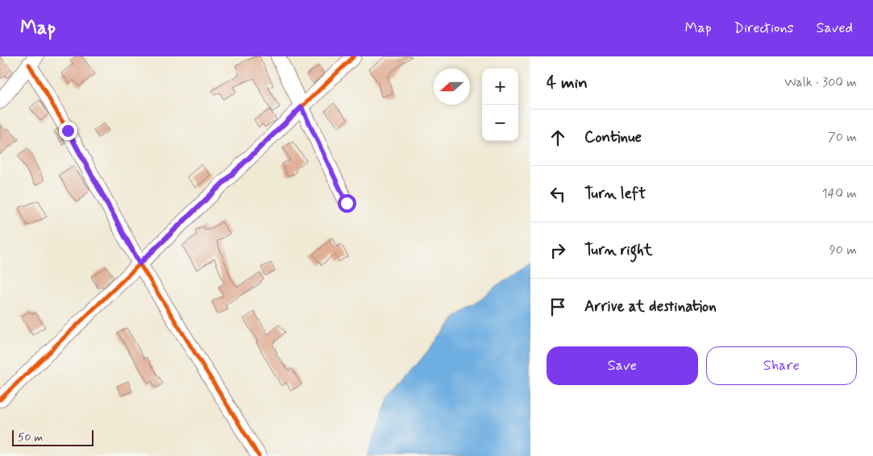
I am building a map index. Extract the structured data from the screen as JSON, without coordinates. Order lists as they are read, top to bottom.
{
  "scale_bar": "50 m",
  "north": "left",
  "page": {
    "header": "Map",
    "nav": ["Map", "Directions", "Saved"],
    "heading": ["4 min", "Walk · 300 m"],
    "map_buttons": ["+", "−"],
    "list": [
      ["Continue", "70 m"],
      ["Turn left", "140 m"],
      ["Turn right", "90 m"],
      "Arrive at destination"
    ],
    "buttons": ["Save", "Share"],
    "scale": "50 m"
  }
}
